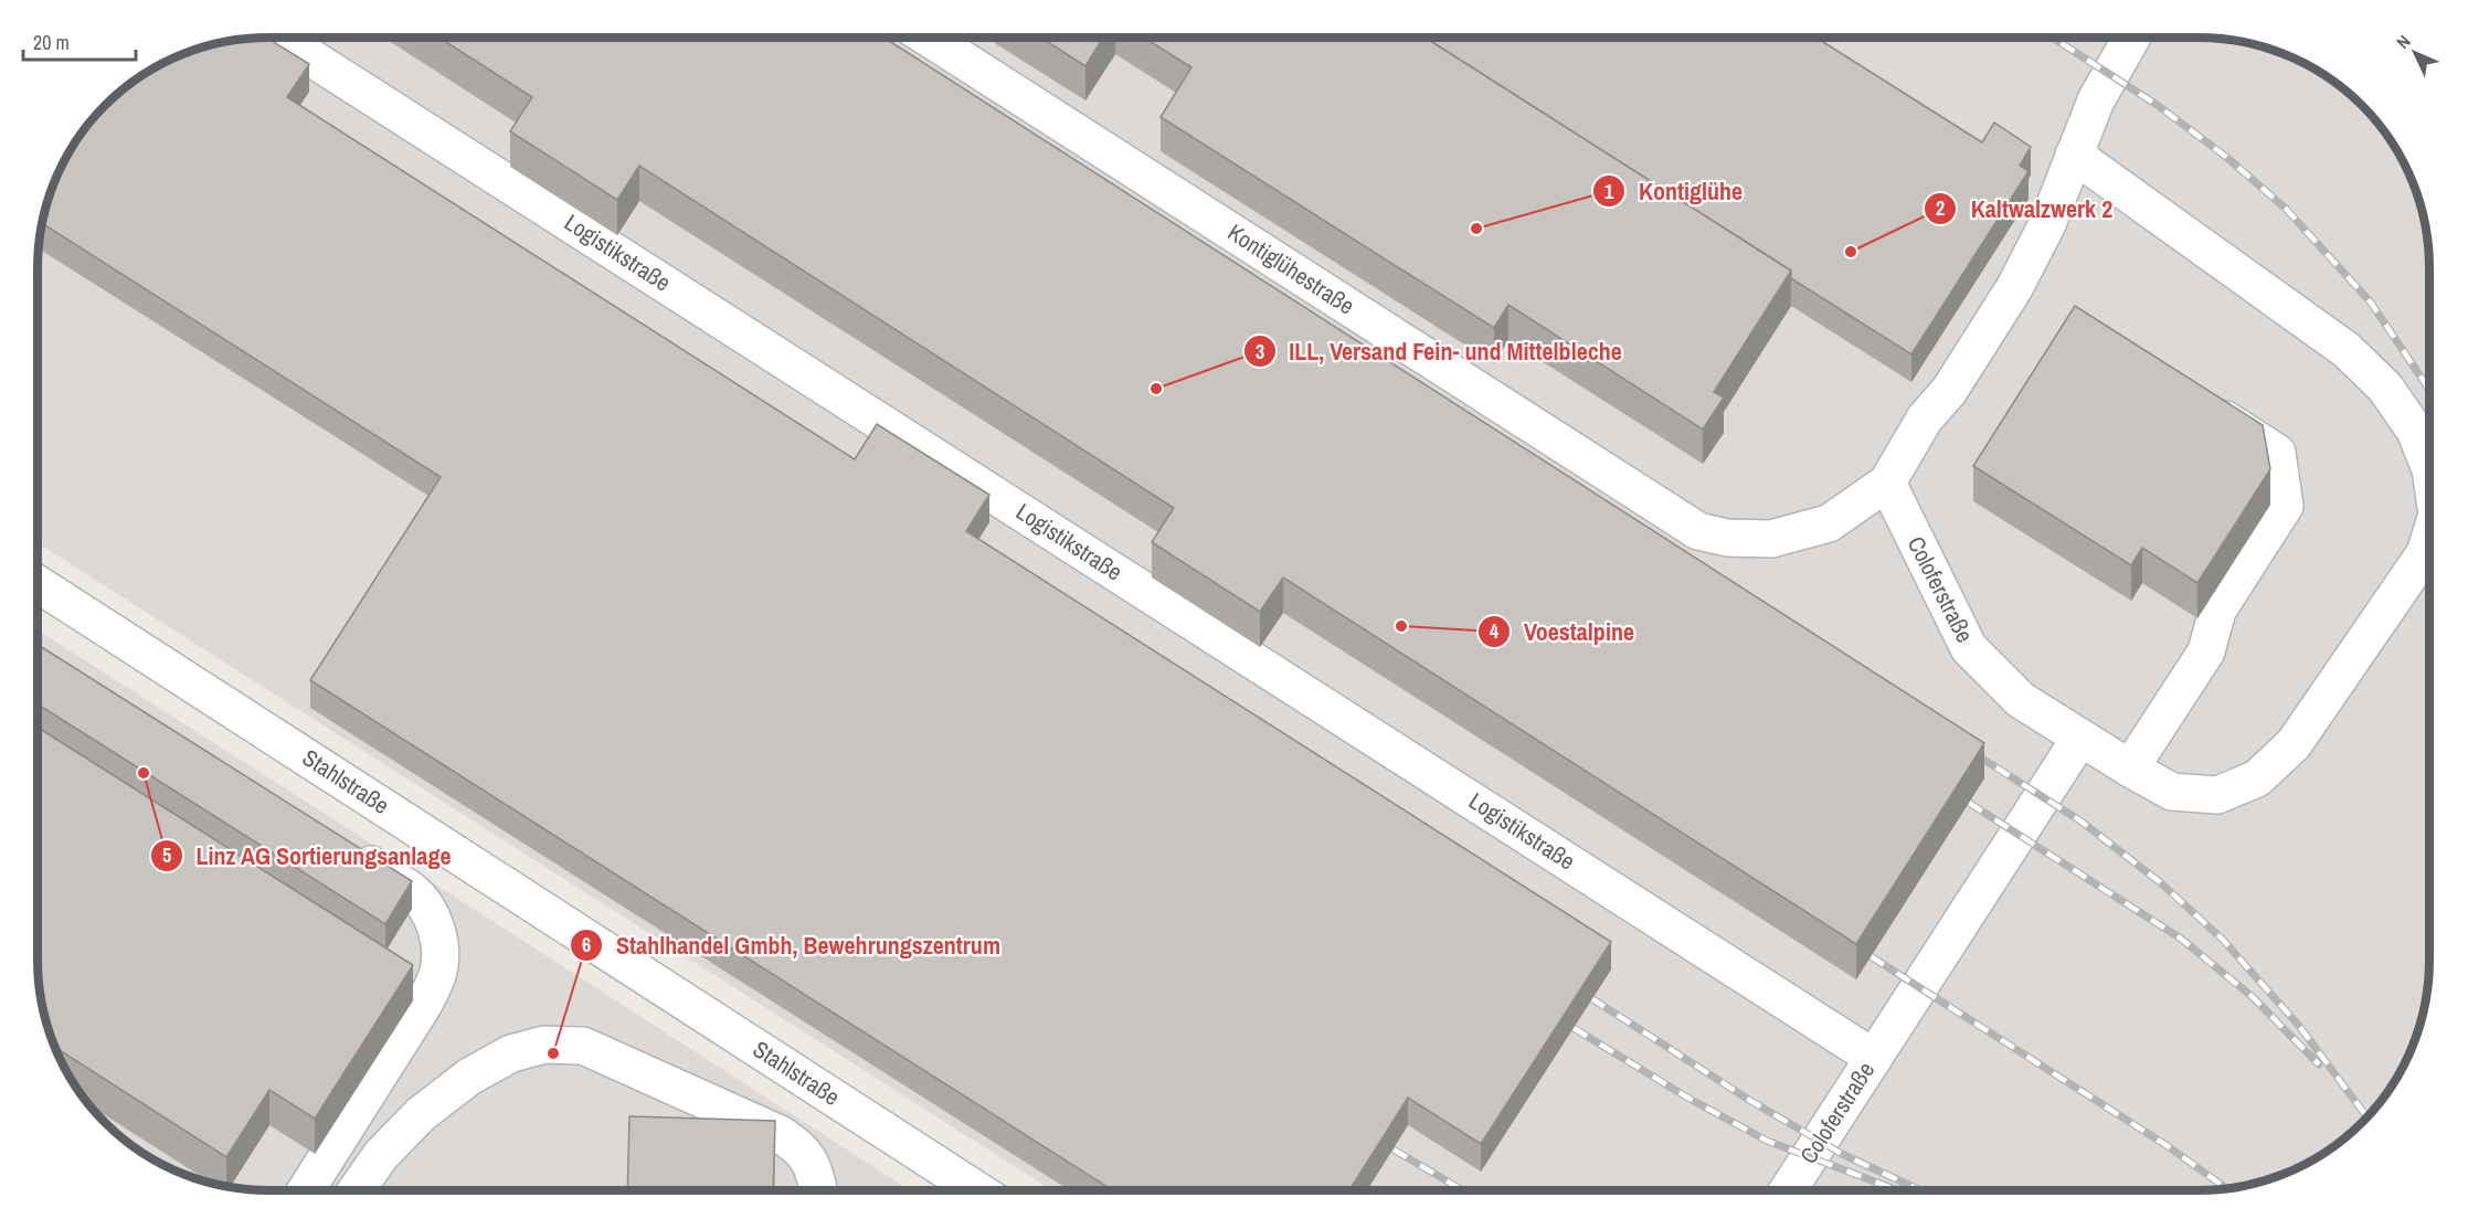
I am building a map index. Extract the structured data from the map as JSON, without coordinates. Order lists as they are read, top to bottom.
{
  "streets": {
    "street": [
      "Logistikstraße",
      "Kontiglühestraße",
      "Coloferstraße",
      "Stahlstraße"
    ]
  },
  "crossings": [
    ["Logistikstraße", "Coloferstraße"],
    ["Kontiglühestraße", "Coloferstraße"]
  ],
  "places": [
    "Kontiglühe",
    "Kaltwalzwerk 2",
    "ILL, Versand Fein- und Mittelbleche",
    "Voestalpine",
    "Linz AG Sortierungsanlage",
    "Stahlhandel Gmbh, Bewehrungszentrum"
  ],
  "scale_bar": "20 m",
  "north": "top left"
}
